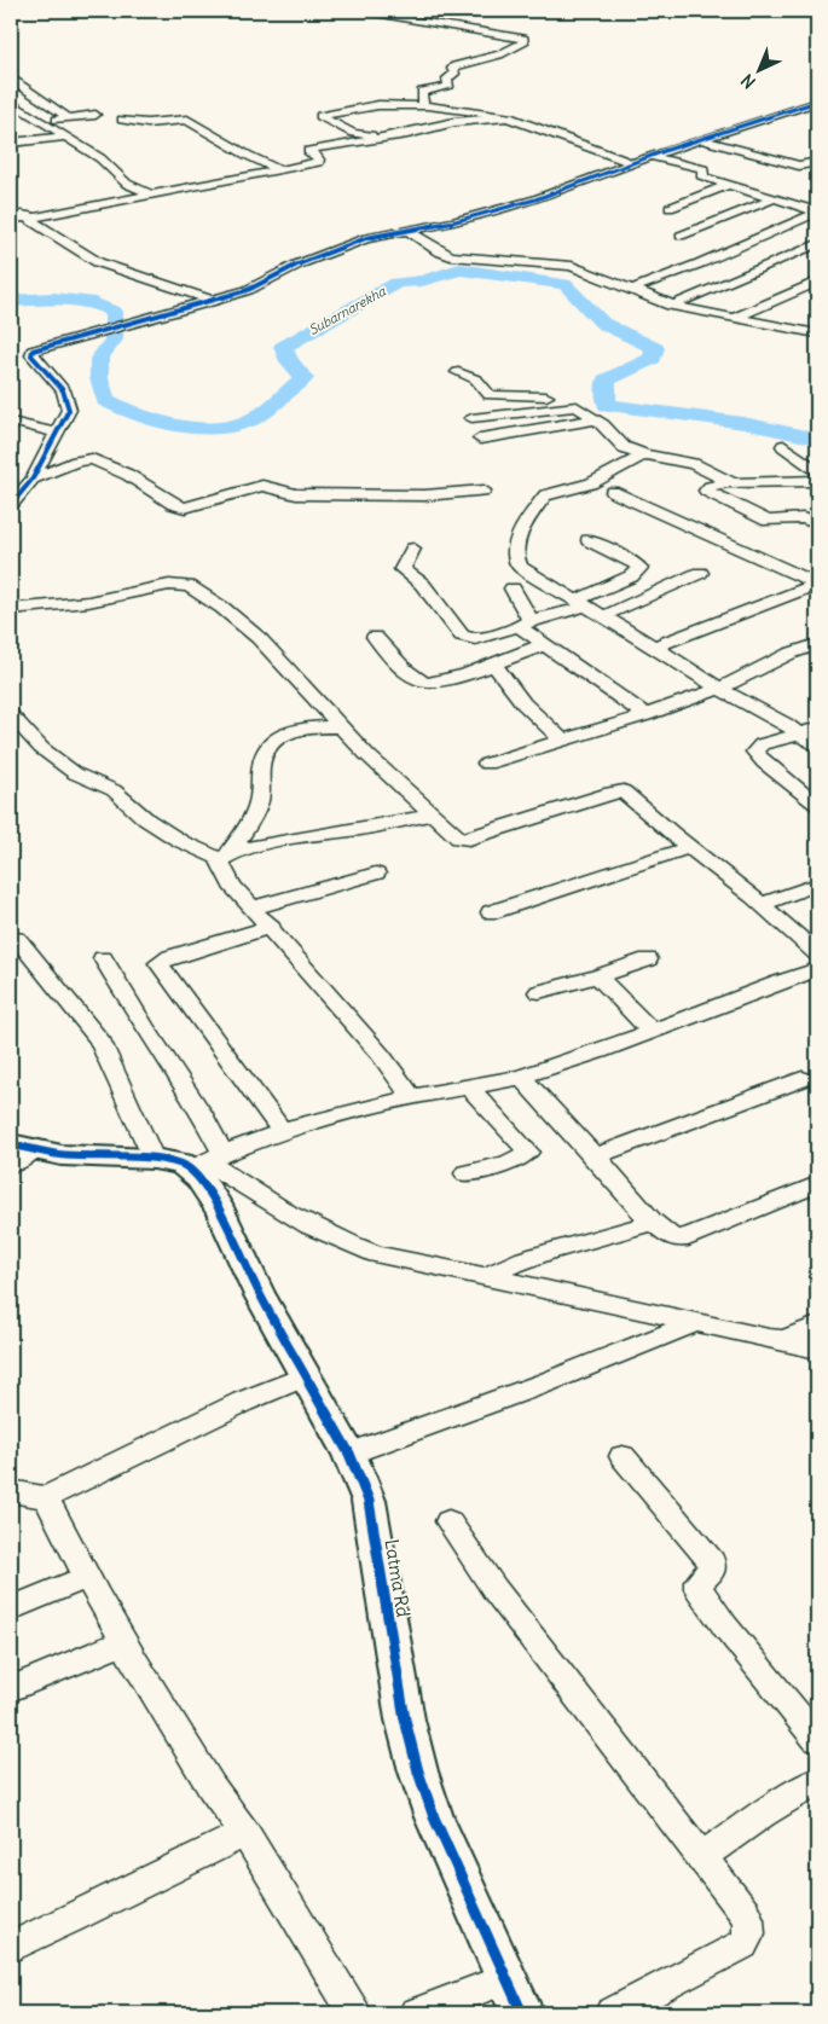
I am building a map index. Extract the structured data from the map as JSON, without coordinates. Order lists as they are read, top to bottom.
{
  "streets": {
    "street": ["Latma Rd"]
  },
  "water": ["Subarnarekha"],
  "north": "bottom left"
}
